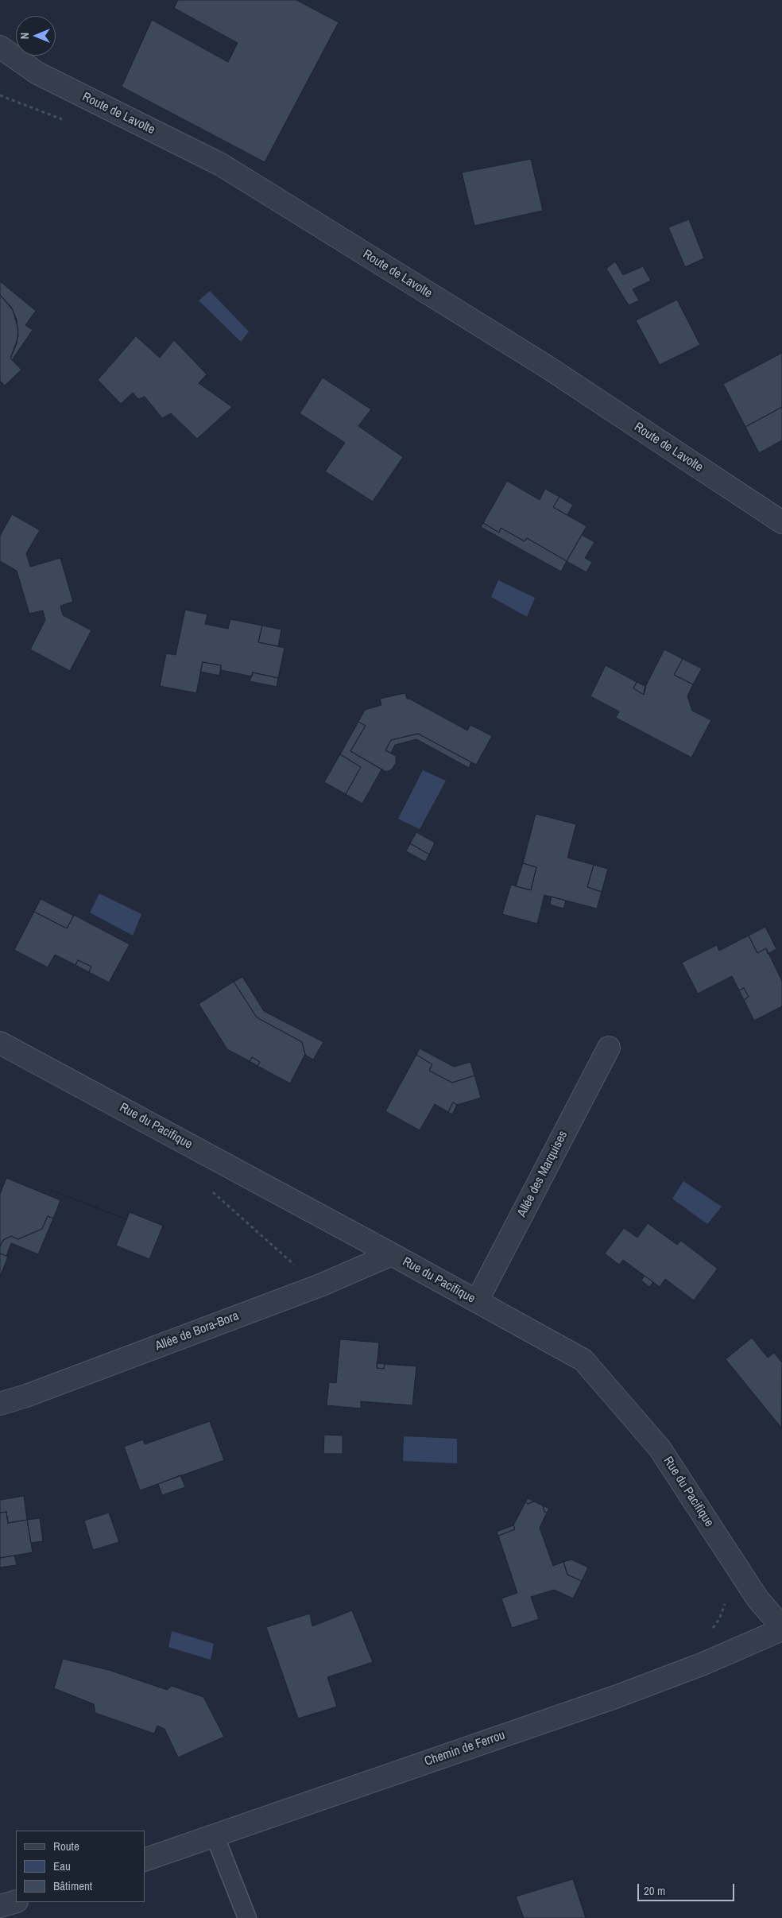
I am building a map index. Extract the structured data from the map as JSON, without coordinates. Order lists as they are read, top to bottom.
{
  "streets": {
    "street": [
      "Route de Lavolte",
      "Rue du Pacifique",
      "Allée des Marquises",
      "Allée de Bora-Bora",
      "Chemin de Ferrou"
    ]
  },
  "crossings": [
    ["Rue du Pacifique", "Allée des Marquises"],
    ["Rue du Pacifique", "Allée de Bora-Bora"],
    ["Rue du Pacifique", "Chemin de Ferrou"]
  ],
  "legend": ["Route", "Eau", "Bâtiment"],
  "scale_bar": "20 m",
  "north": "left"
}
